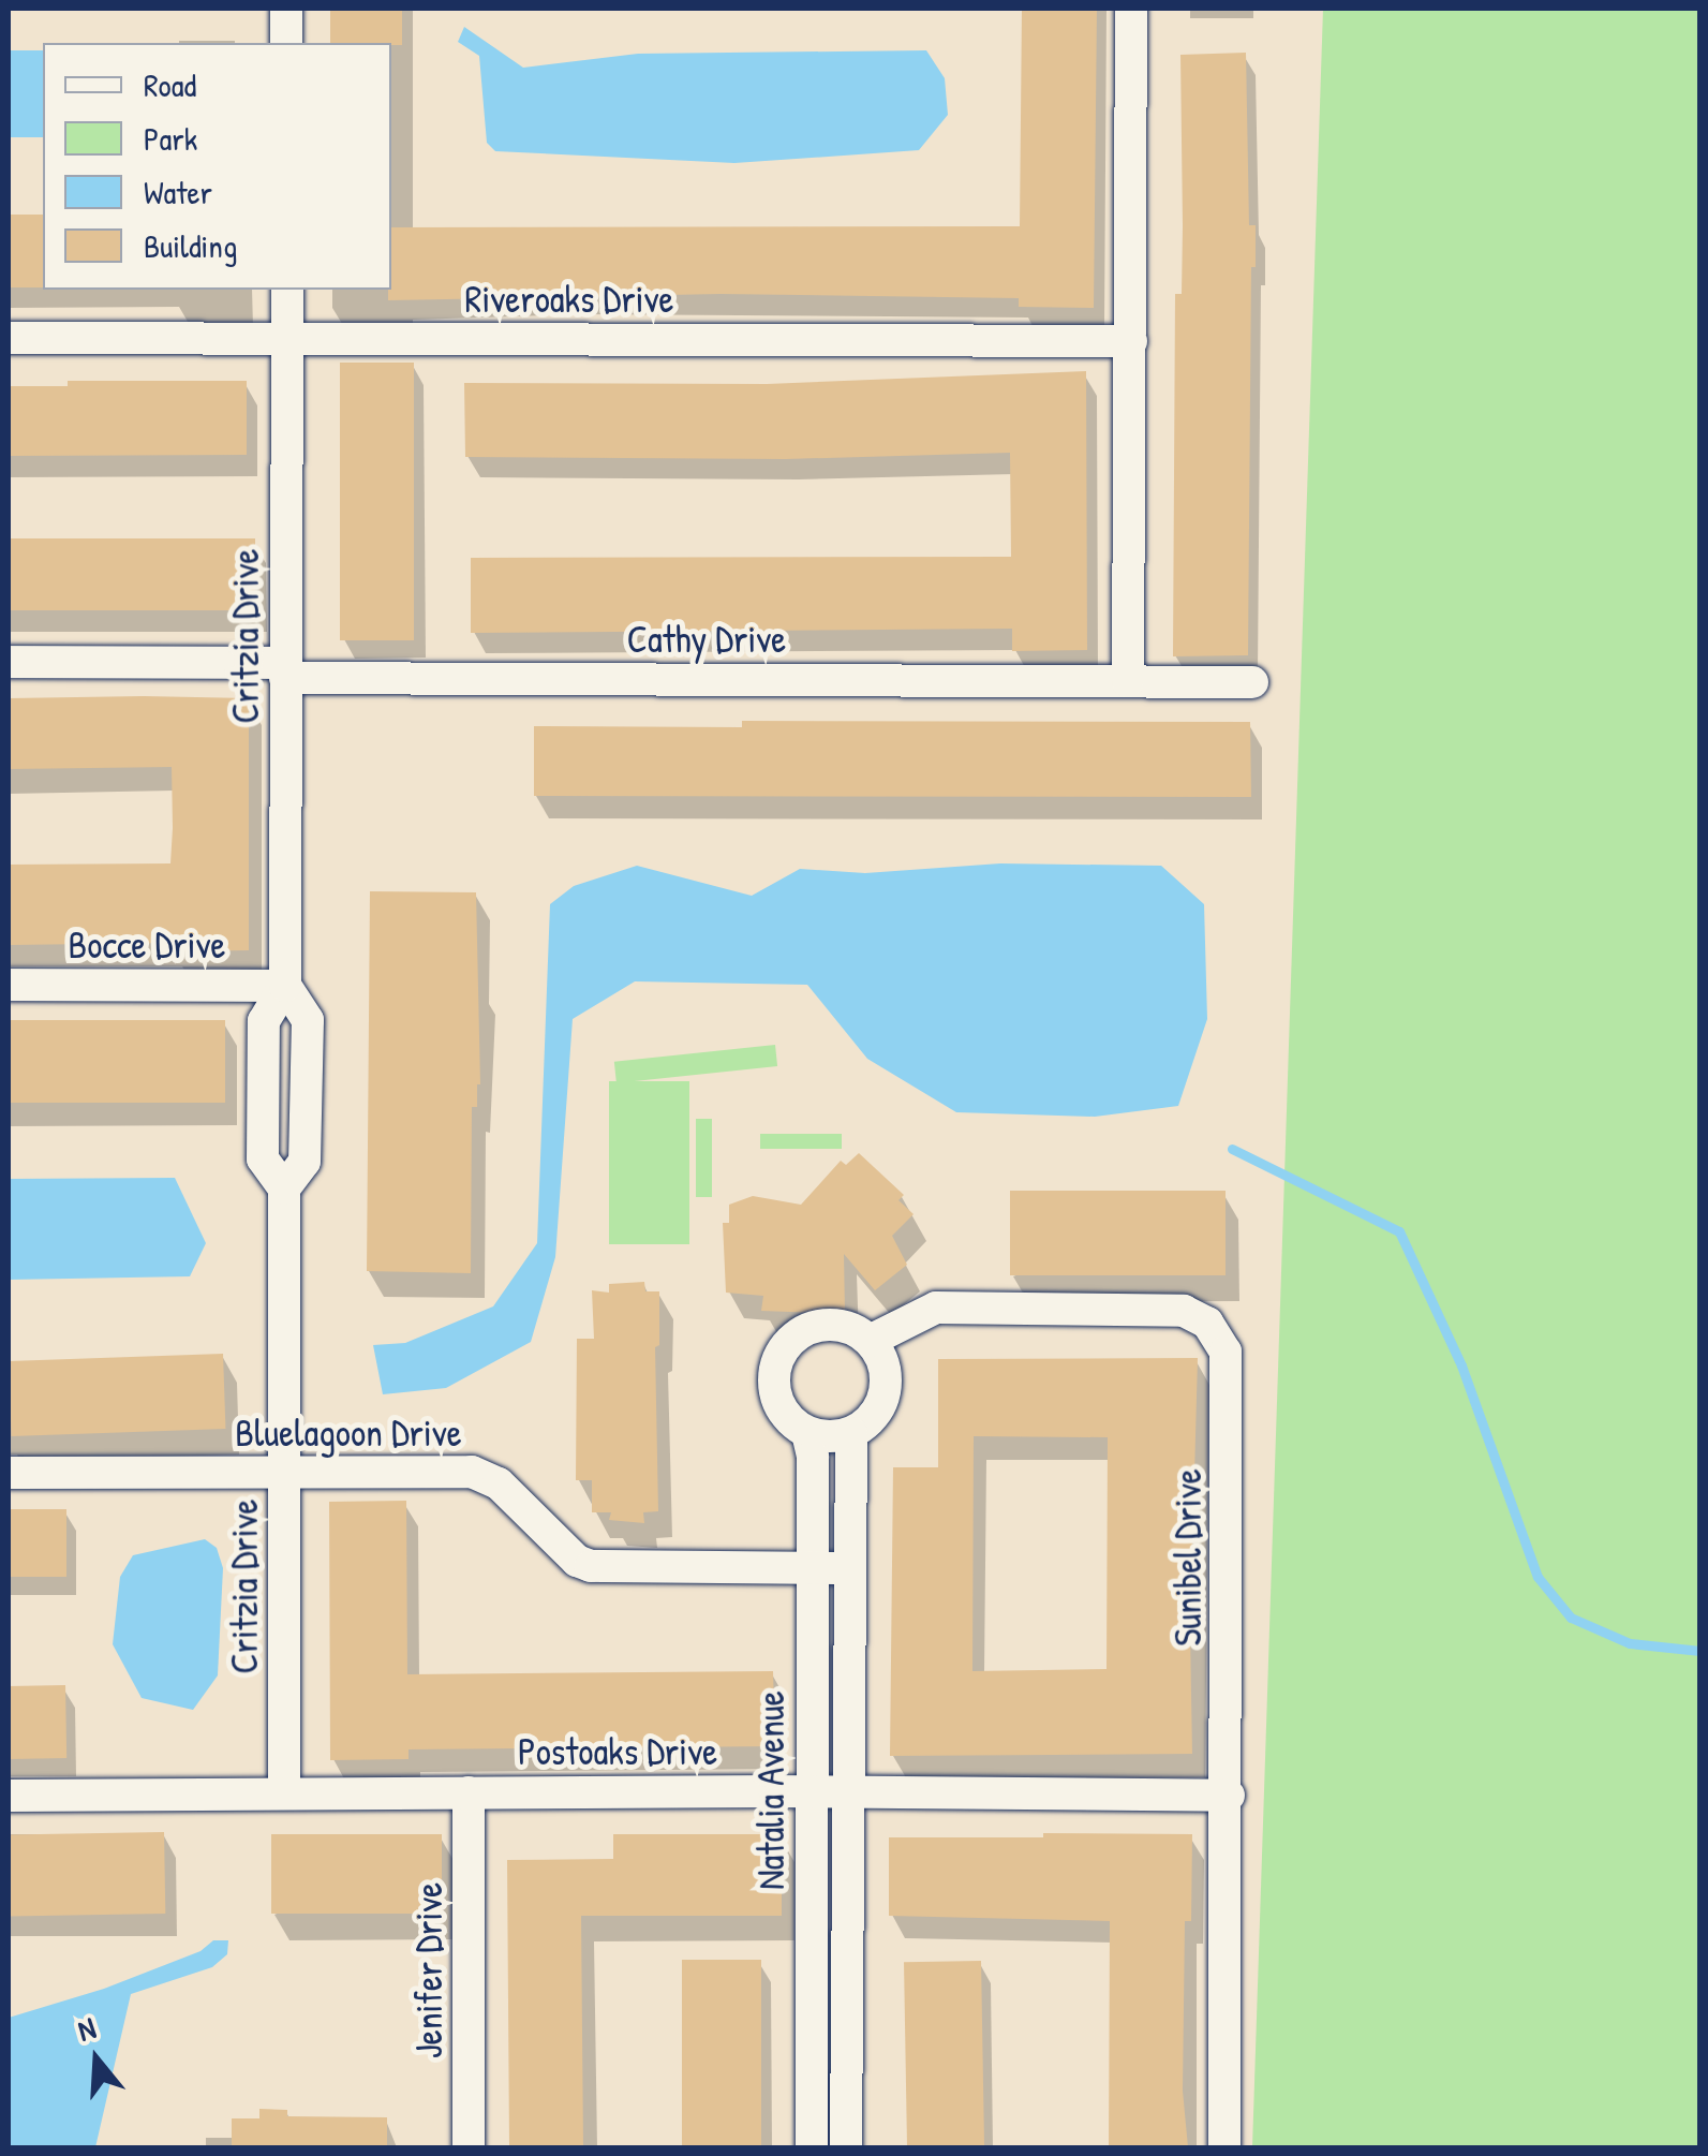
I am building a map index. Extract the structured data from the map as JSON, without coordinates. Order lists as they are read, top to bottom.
{
  "streets": {
    "street": [
      "Riveroaks Drive",
      "Critzia Drive",
      "Cathy Drive",
      "Bocce Drive",
      "Bluelagoon Drive",
      "Sunibel Drive",
      "Postoaks Drive",
      "Natalia Avenue",
      "Jenifer Drive"
    ]
  },
  "crossings": [
    ["Riveroaks Drive", "Critzia Drive"],
    ["Critzia Drive", "Cathy Drive"],
    ["Critzia Drive", "Bocce Drive"],
    ["Critzia Drive", "Bluelagoon Drive"],
    ["Critzia Drive", "Postoaks Drive"],
    ["Bluelagoon Drive", "Natalia Avenue"],
    ["Sunibel Drive", "Postoaks Drive"],
    ["Sunibel Drive", "Natalia Avenue"],
    ["Postoaks Drive", "Natalia Avenue"],
    ["Postoaks Drive", "Jenifer Drive"]
  ],
  "legend": [
    "Road",
    "Park",
    "Water",
    "Building"
  ],
  "north": "top"
}
